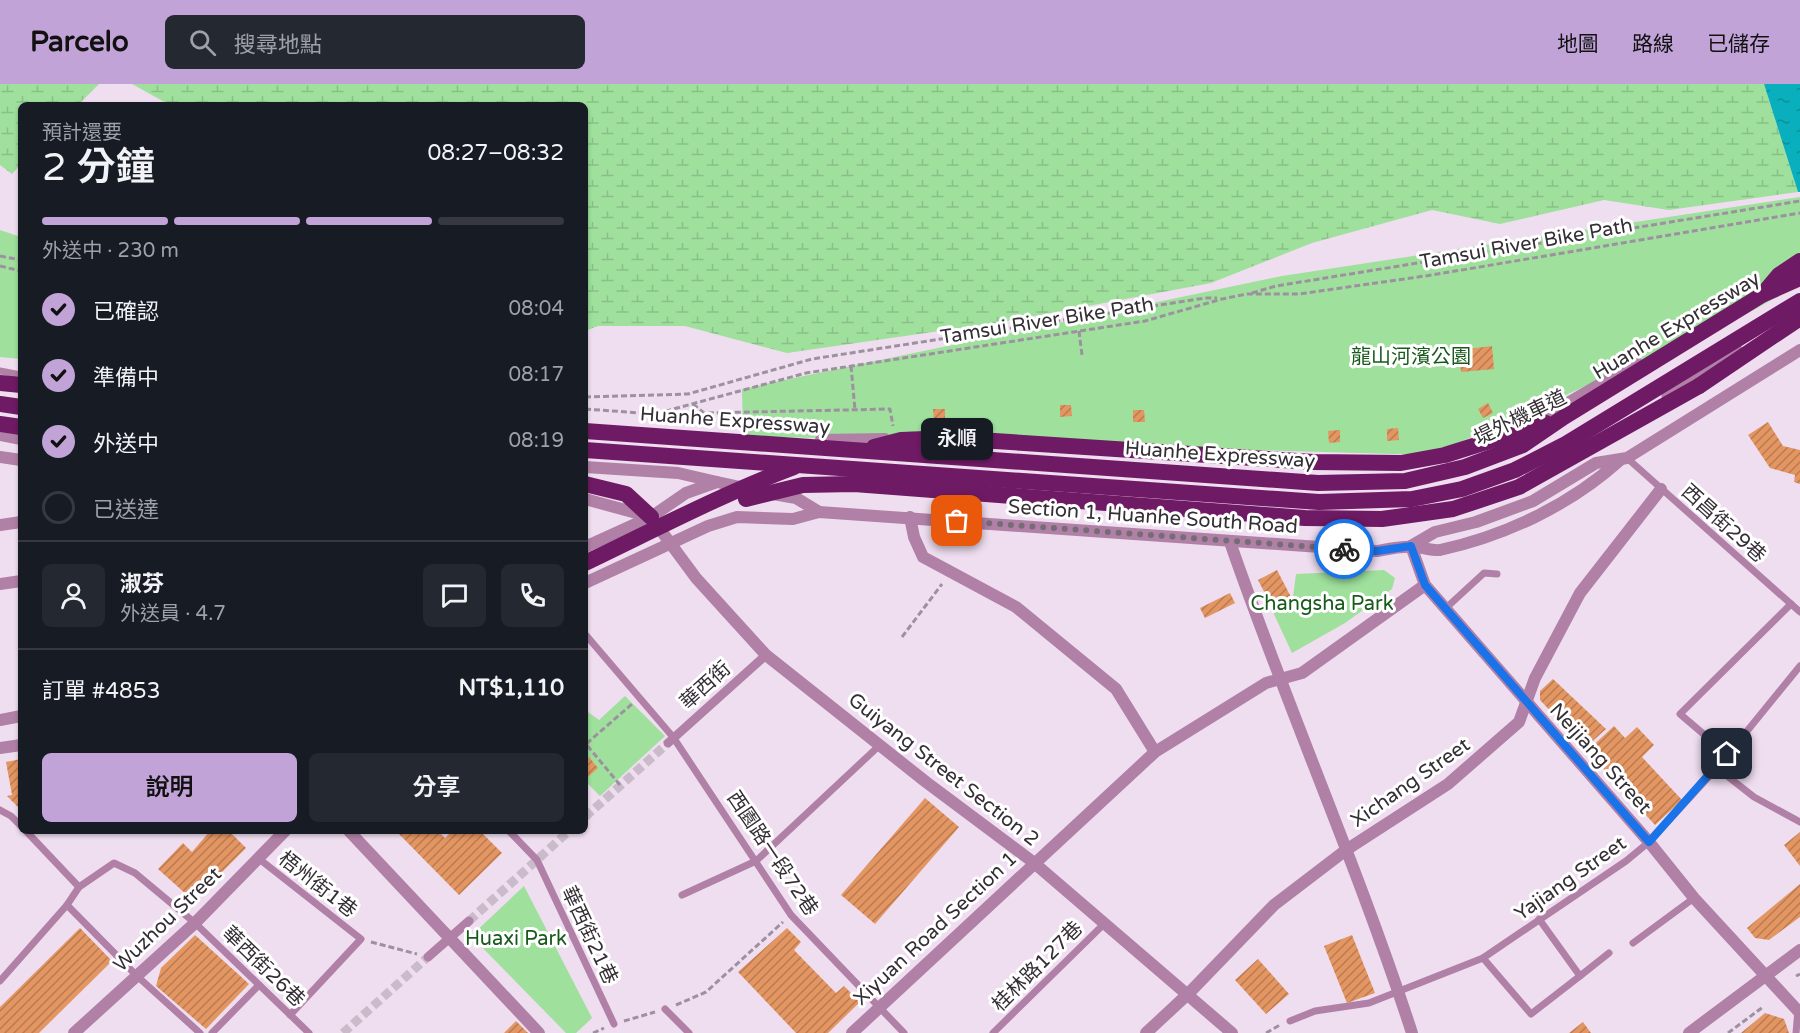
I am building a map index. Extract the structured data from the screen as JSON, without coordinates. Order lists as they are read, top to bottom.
{
  "streets": {
    "highway": ["Huanhe Expressway"],
    "street": [
      "堤外機車道",
      "Section 1, Huanhe South Road",
      "華西街",
      "Neijiang Street",
      "Guiyang Street Section 2",
      "Xichang Street",
      "Wuzhou Street",
      "Xiyuan Road Section 1"
    ],
    "lane": [
      "西昌街29巷",
      "西園路一段72巷",
      "Yajiang Street",
      "梧州街1巷",
      "華西街21巷",
      "華西街26巷",
      "桂林路127巷"
    ],
    "path": ["Tamsui River Bike Path"]
  },
  "crossings": [
    ["Huanhe Expressway", "堤外機車道"],
    ["Section 1, Huanhe South Road", "西昌街29巷"],
    ["Section 1, Huanhe South Road", "Neijiang Street"],
    ["Section 1, Huanhe South Road", "Guiyang Street Section 2"],
    ["西昌街29巷", "Xichang Street"],
    ["華西街", "Guiyang Street Section 2"],
    ["華西街", "西園路一段72巷"],
    ["Neijiang Street", "Xichang Street"],
    ["Neijiang Street", "Yajiang Street"],
    ["Neijiang Street", "Xiyuan Road Section 1"],
    ["Guiyang Street Section 2", "Xichang Street"],
    ["Guiyang Street Section 2", "Xiyuan Road Section 1"],
    ["Guiyang Street Section 2", "桂林路127巷"],
    ["西園路一段72巷", "Xiyuan Road Section 1"],
    ["梧州街1巷", "Wuzhou Street"],
    ["梧州街1巷", "華西街26巷"],
    ["Wuzhou Street", "華西街26巷"]
  ],
  "parks": ["龍山河濱公園", "Changsha Park", "Huaxi Park"],
  "places": ["永順"],
  "page": {
    "header": "Parcelo",
    "search": "搜尋地點",
    "nav": ["地圖", "路線", "已儲存"],
    "heading": ["2 分鐘", "預計還要", "08:27–08:32"],
    "panel": [
      "淑芬",
      "外送員 · 4.7",
      "訂單 #4853",
      "NT$1,110"
    ],
    "bar": "外送中 · 230 m",
    "list": [
      ["已確認", "08:04"],
      ["準備中", "08:17"],
      ["外送中", "08:19"],
      "已送達"
    ],
    "bubble": "永順",
    "buttons": ["說明", "分享"]
  }
}
